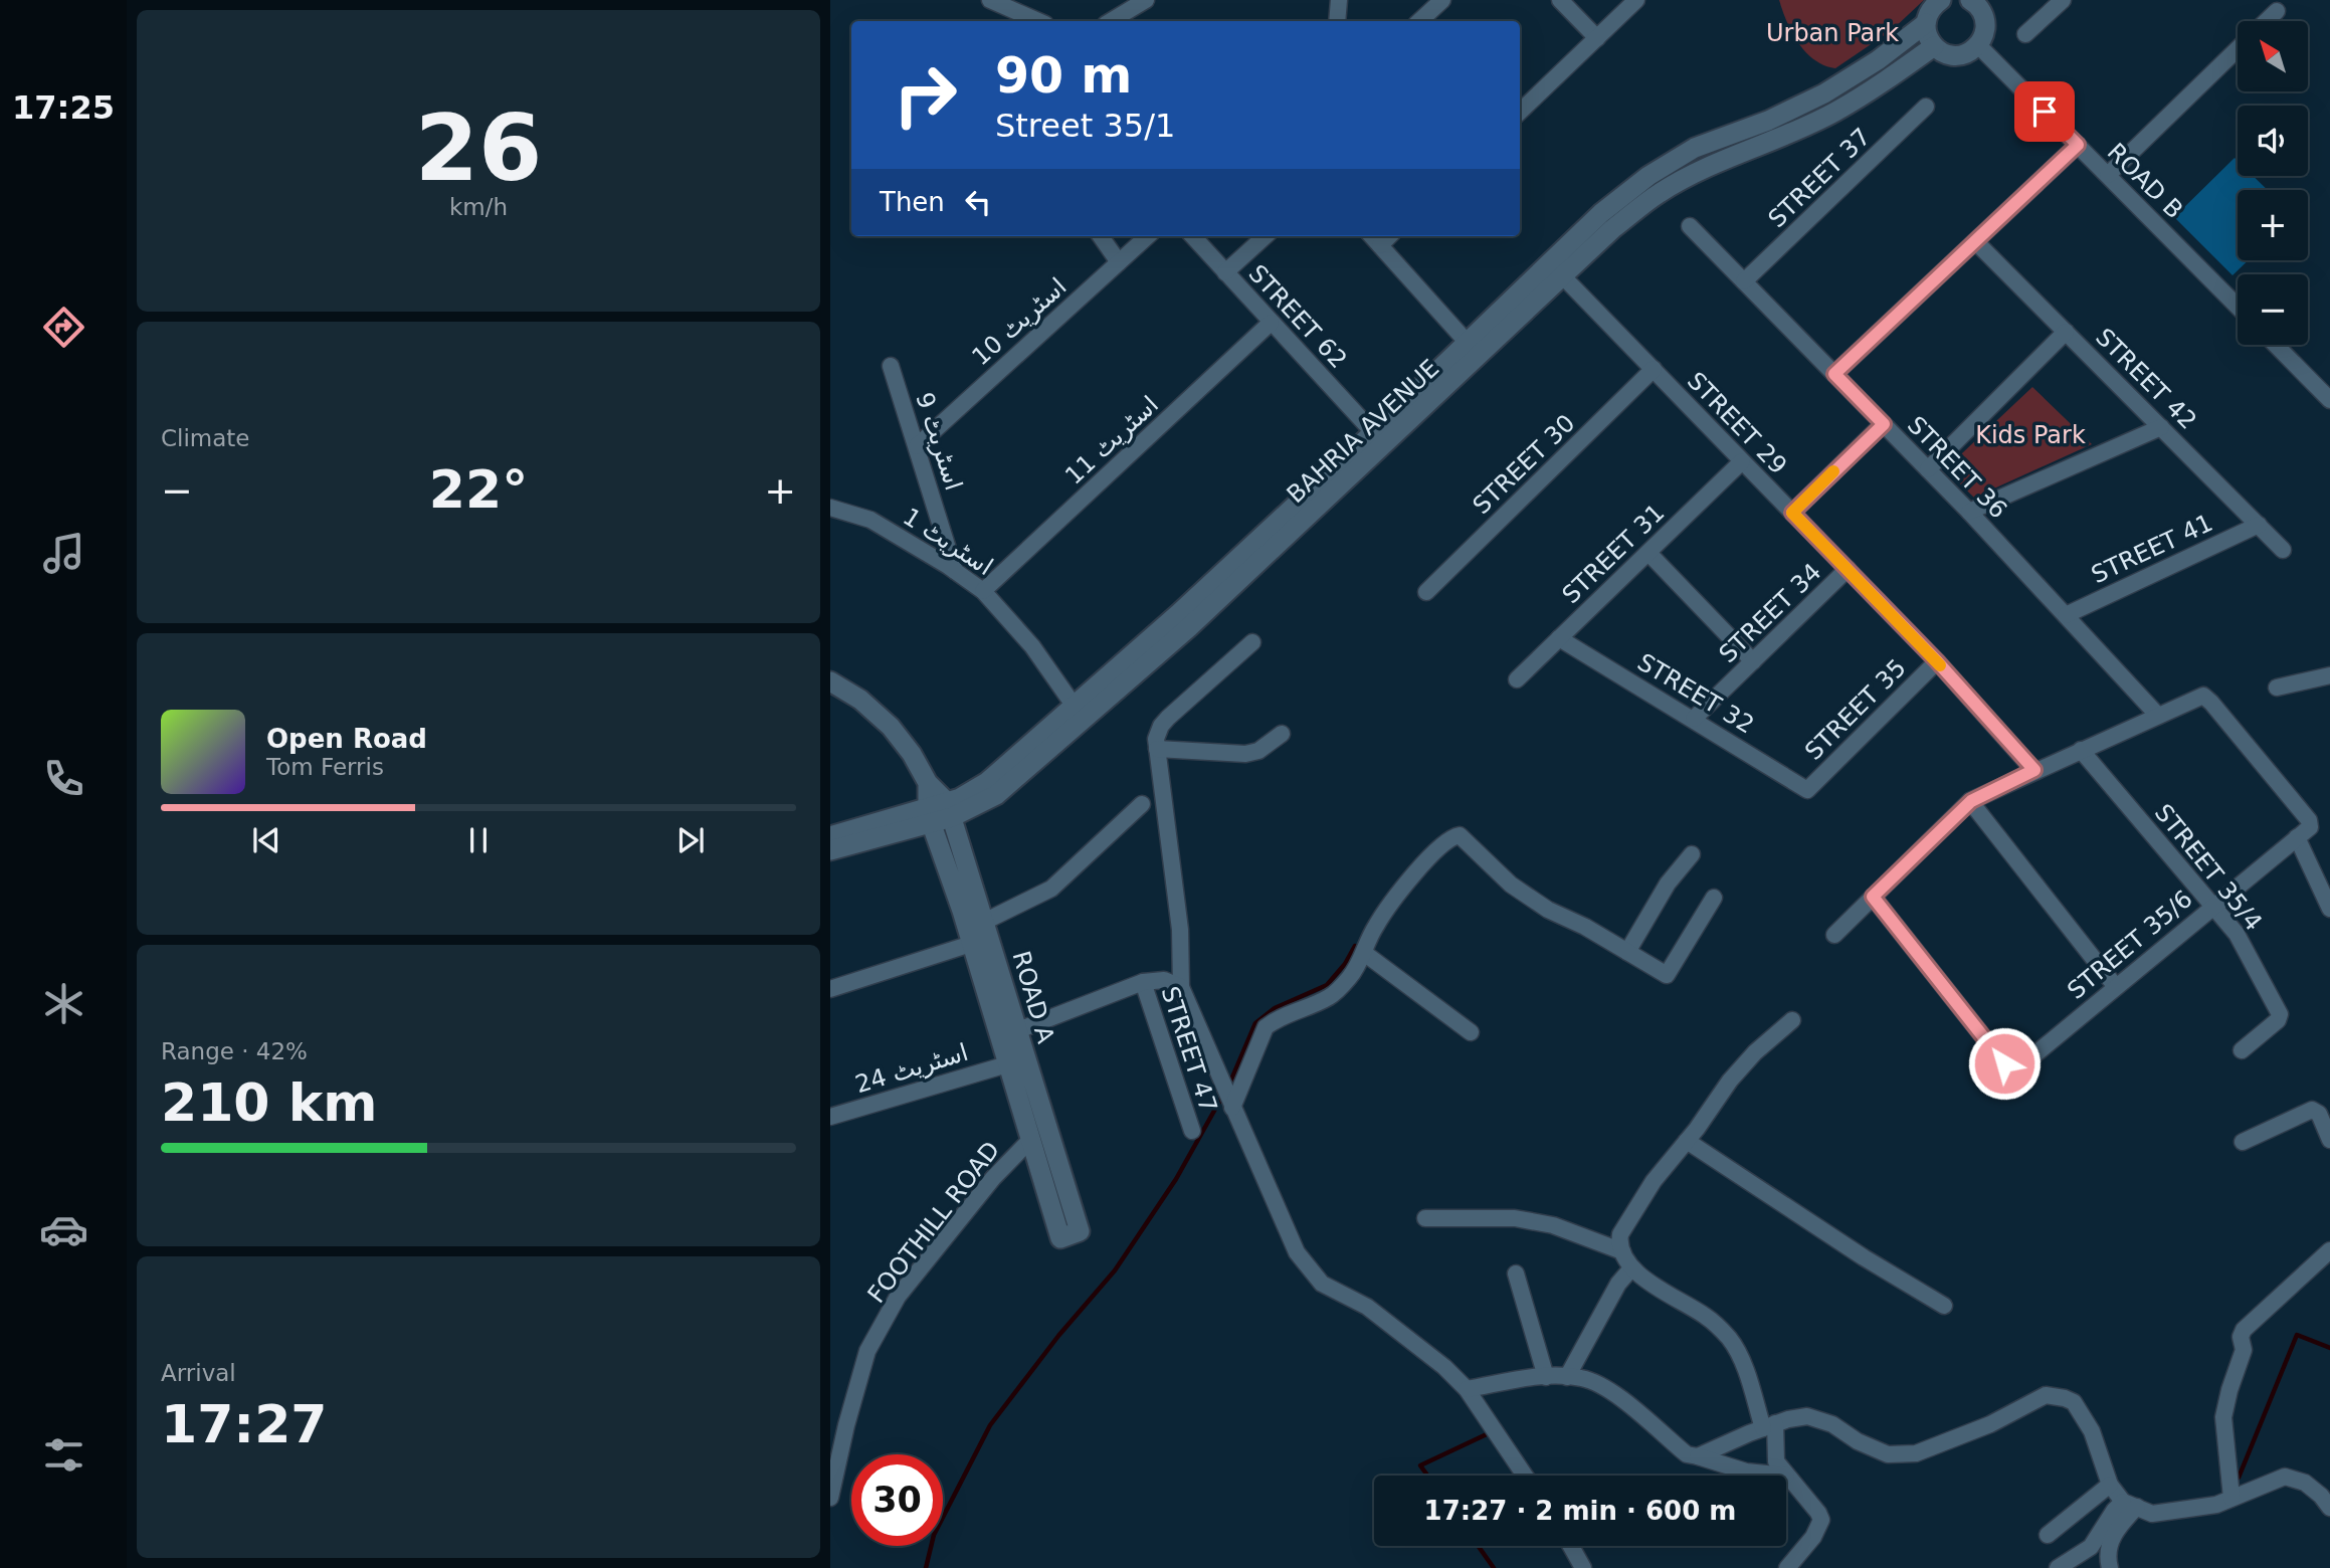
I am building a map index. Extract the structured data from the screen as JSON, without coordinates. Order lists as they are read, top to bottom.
{
  "streets": {
    "street": [
      "STREET 37",
      "ROAD B",
      "STREET 62",
      "اسٹریٹ 10",
      "STREET 42",
      "STREET 29",
      "BAHRIA AVENUE",
      "اسٹریٹ 11",
      "اسٹریٹ 9",
      "STREET 30",
      "STREET 36",
      "اسٹریٹ 1",
      "STREET 41",
      "STREET 31",
      "STREET 34",
      "STREET 32",
      "STREET 35",
      "STREET 35/4",
      "STREET 35/6",
      "ROAD A",
      "STREET 47",
      "اسٹریٹ 24",
      "FOOTHILL ROAD"
    ]
  },
  "crossings": [
    ["STREET 37", "STREET 36"],
    ["STREET 62", "BAHRIA AVENUE"],
    ["STREET 62", "اسٹریٹ 11"],
    ["اسٹریٹ 10", "اسٹریٹ 9"],
    ["STREET 42", "STREET 41"],
    ["STREET 29", "BAHRIA AVENUE"],
    ["STREET 29", "STREET 30"],
    ["STREET 29", "STREET 31"],
    ["STREET 29", "STREET 34"],
    ["STREET 29", "STREET 35"],
    ["BAHRIA AVENUE", "اسٹریٹ 1"],
    ["BAHRIA AVENUE", "ROAD A"],
    ["اسٹریٹ 11", "اسٹریٹ 1"],
    ["اسٹریٹ 9", "اسٹریٹ 1"],
    ["STREET 36", "STREET 41"],
    ["STREET 31", "STREET 32"],
    ["STREET 34", "STREET 32"],
    ["STREET 32", "STREET 35"],
    ["STREET 35/4", "STREET 35/6"],
    ["ROAD A", "اسٹریٹ 24"],
    ["ROAD A", "FOOTHILL ROAD"]
  ],
  "parks": ["Urban Park", "Kids Park"],
  "north": "top left",
  "page": {
    "tabs": "17:25",
    "tile": [
      ["26", "km/h"],
      "Climate",
      ["Range · 42%", "210 km"],
      ["Arrival", "17:27"]
    ],
    "map_buttons": ["+", "−"],
    "turn": ["90 m", "Street 35/1"],
    "then": "Then",
    "heat": ["−", "22°", "+"],
    "song": ["Open Road", "Tom Ferris"],
    "limit": "30",
    "trip": "17:27 · 2 min · 600 m"
  }
}
